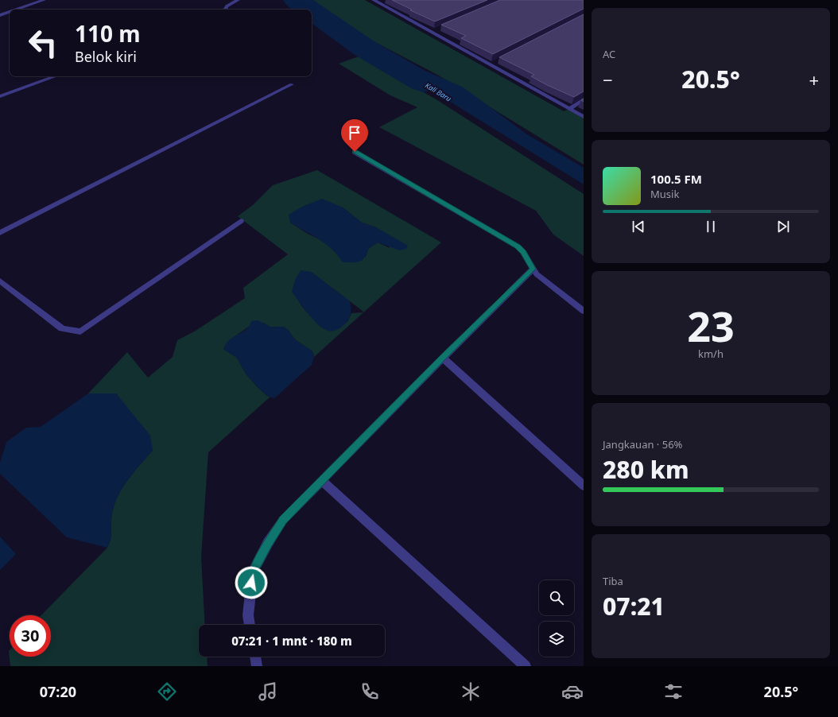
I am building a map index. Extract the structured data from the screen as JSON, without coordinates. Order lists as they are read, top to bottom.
{
  "water": ["Kali Baru"],
  "page": {
    "tile": [
      "AC",
      ["23", "km/h"],
      ["Jangkauan · 56%", "280 km"],
      ["Tiba", "07:21"]
    ],
    "turn": ["110 m", "Belok kiri"],
    "heat": ["−", "20.5°", "+"],
    "song": ["100.5 FM", "Musik"],
    "limit": "30",
    "trip": "07:21 · 1 mnt · 180 m",
    "tabs": ["07:20", "20.5°"]
  }
}
